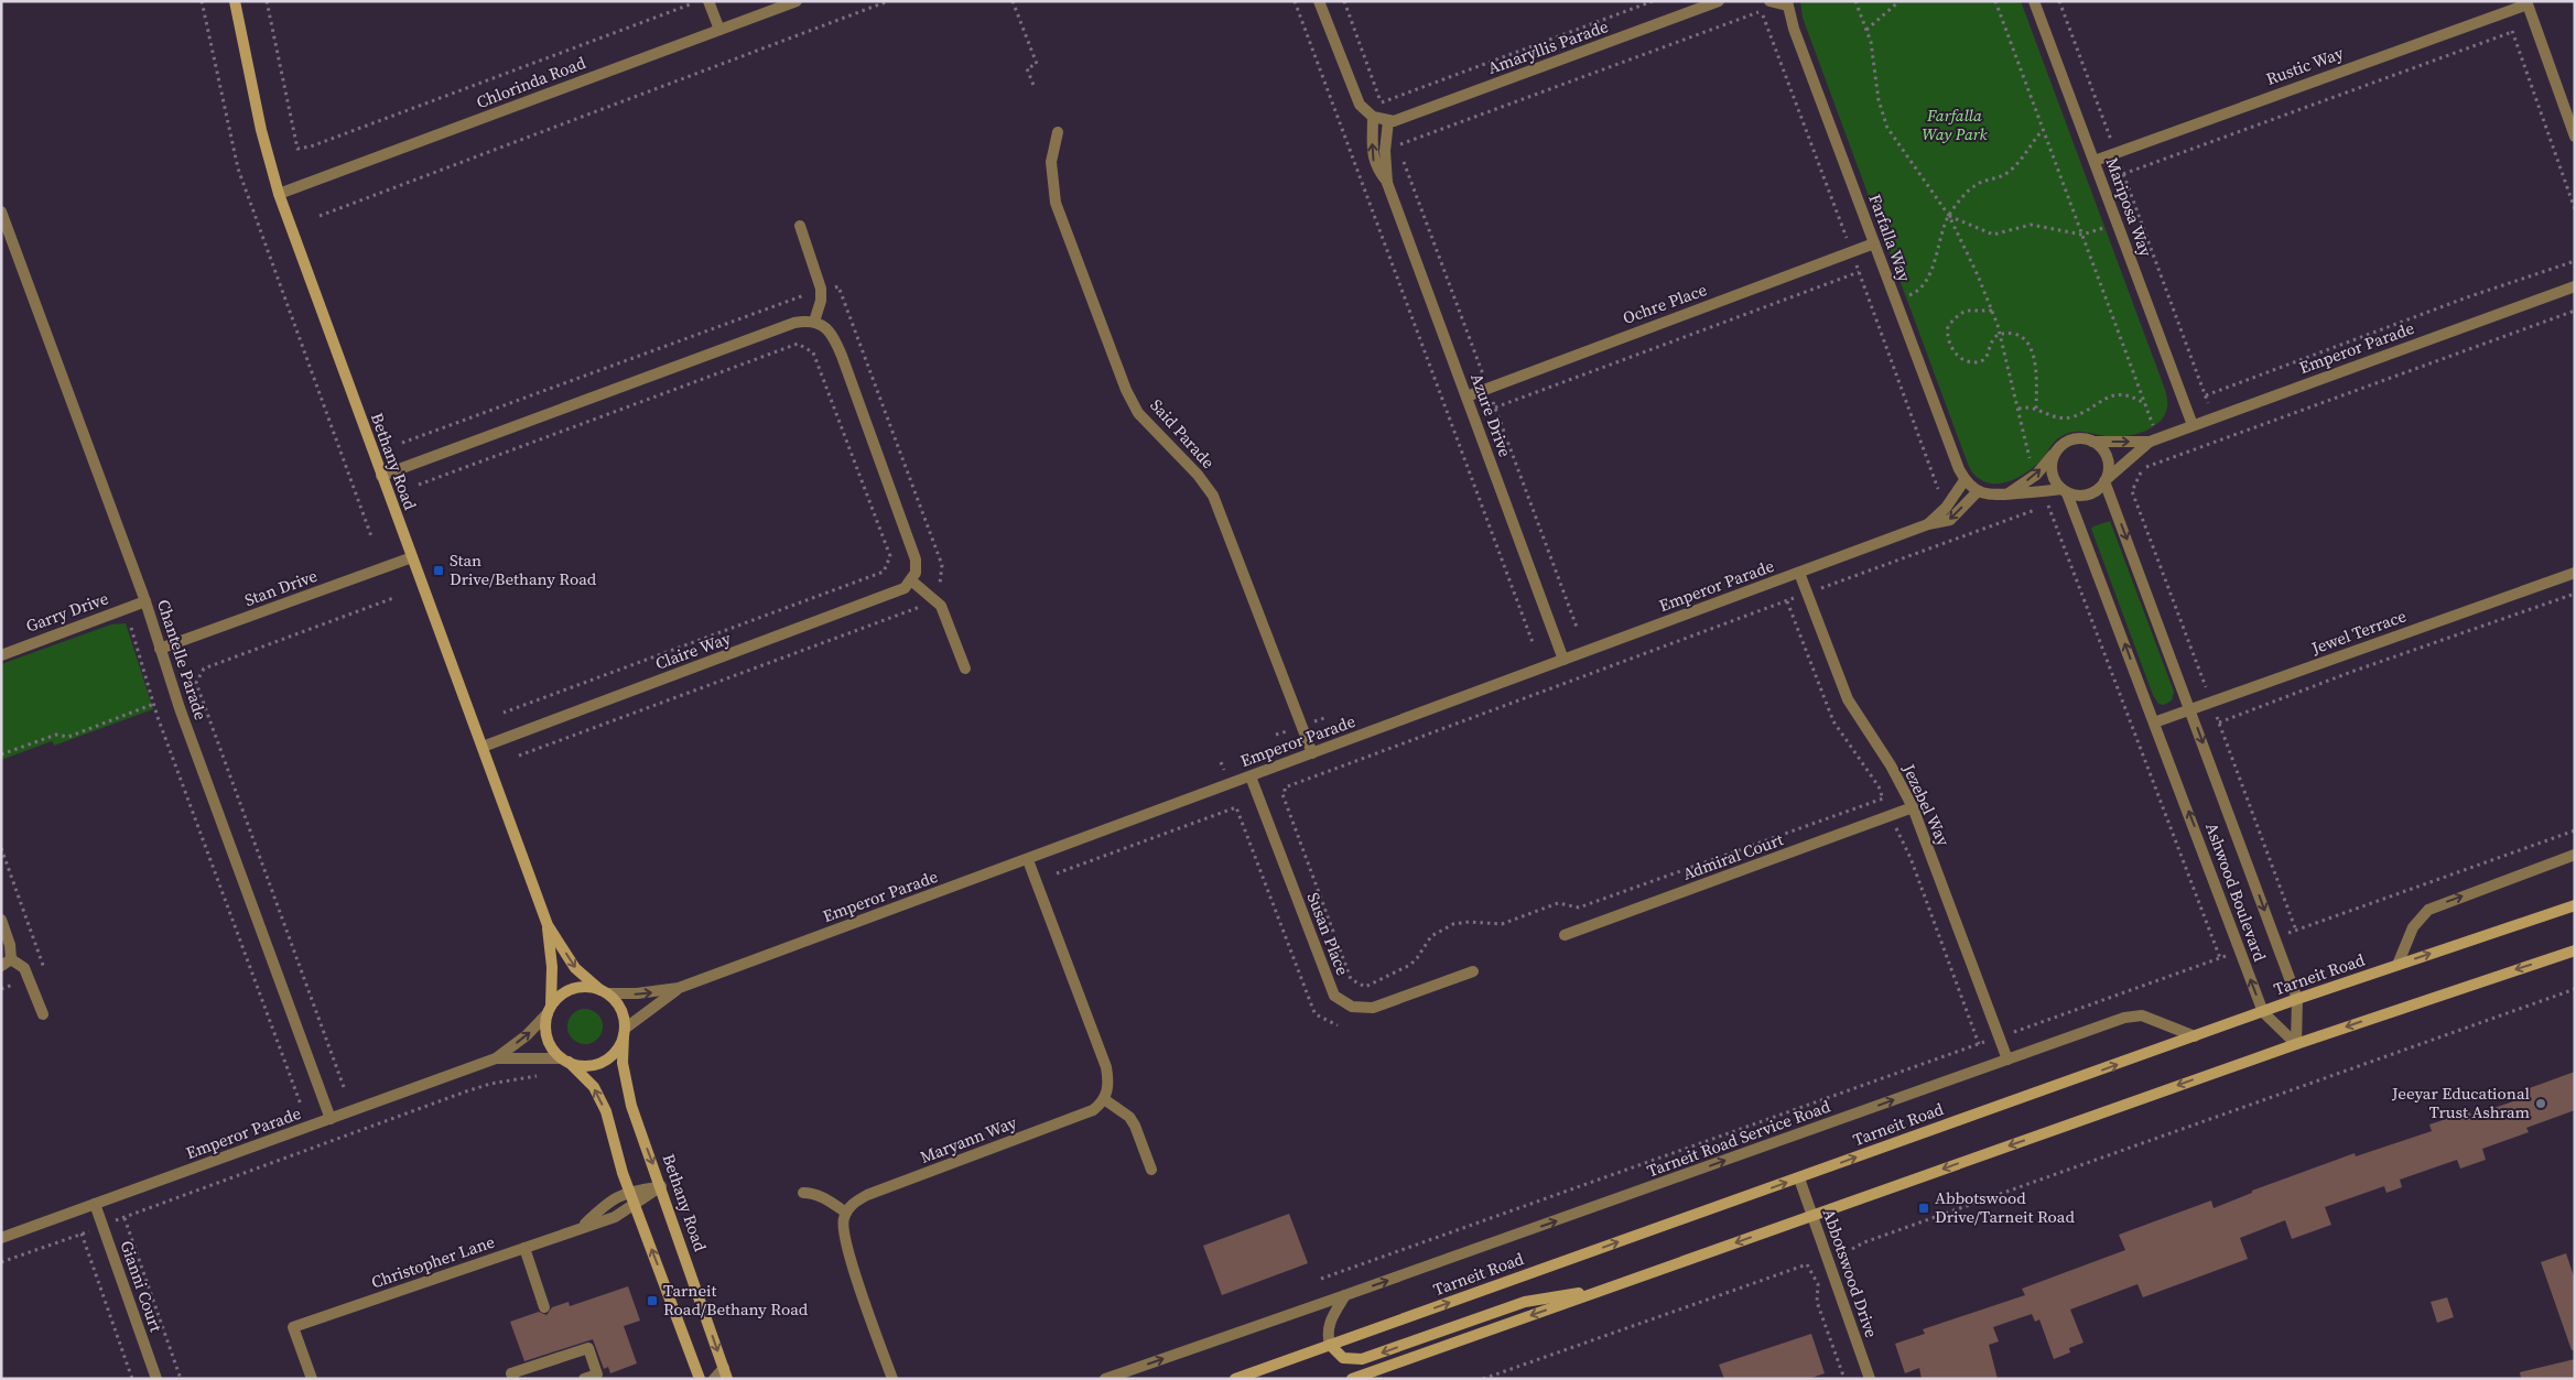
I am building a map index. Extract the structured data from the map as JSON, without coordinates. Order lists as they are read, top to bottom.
{
  "streets": {
    "main road": ["Bethany Road", "Tarneit Road"],
    "street": [
      "Amaryllis Parade",
      "Rustic Way",
      "Chlorinda Road",
      "Mariposa Way",
      "Farfalla Way",
      "Ochre Place",
      "Emperor Parade",
      "Azure Drive",
      "Said Parade",
      "Stan Drive",
      "Garry Drive",
      "Jewel Terrace",
      "Claire Way",
      "Chantelle Parade",
      "Jezebel Way",
      "Admiral Court",
      "Ashwood Boulevard",
      "Susan Place",
      "Tarneit Road Service Road",
      "Maryann Way",
      "Christopher Lane",
      "Abbotswood Drive",
      "Gianni Court"
    ]
  },
  "crossings": [
    ["Amaryllis Parade", "Azure Drive"],
    ["Rustic Way", "Mariposa Way"],
    ["Chlorinda Road", "Bethany Road"],
    ["Mariposa Way", "Emperor Parade"],
    ["Farfalla Way", "Ochre Place"],
    ["Farfalla Way", "Emperor Parade"],
    ["Ochre Place", "Azure Drive"],
    ["Emperor Parade", "Azure Drive"],
    ["Emperor Parade", "Said Parade"],
    ["Emperor Parade", "Bethany Road"],
    ["Emperor Parade", "Chantelle Parade"],
    ["Emperor Parade", "Jezebel Way"],
    ["Emperor Parade", "Ashwood Boulevard"],
    ["Emperor Parade", "Susan Place"],
    ["Emperor Parade", "Gianni Court"],
    ["Bethany Road", "Stan Drive"],
    ["Bethany Road", "Claire Way"],
    ["Bethany Road", "Christopher Lane"],
    ["Stan Drive", "Chantelle Parade"],
    ["Garry Drive", "Chantelle Parade"],
    ["Jewel Terrace", "Ashwood Boulevard"],
    ["Jezebel Way", "Admiral Court"],
    ["Jezebel Way", "Tarneit Road Service Road"],
    ["Ashwood Boulevard", "Tarneit Road"],
    ["Tarneit Road", "Tarneit Road Service Road"],
    ["Tarneit Road", "Abbotswood Drive"]
  ],
  "one_way": ["Tarneit Road Service Road"],
  "parks": ["Farfalla Way Park"],
  "places": {
    "transit": ["Stan Drive/Bethany Road", "Abbotswood Drive/Tarneit Road", "Tarneit Road/Bethany Road"],
    "other": ["Jeeyar Educational Trust Ashram"]
  }
}
